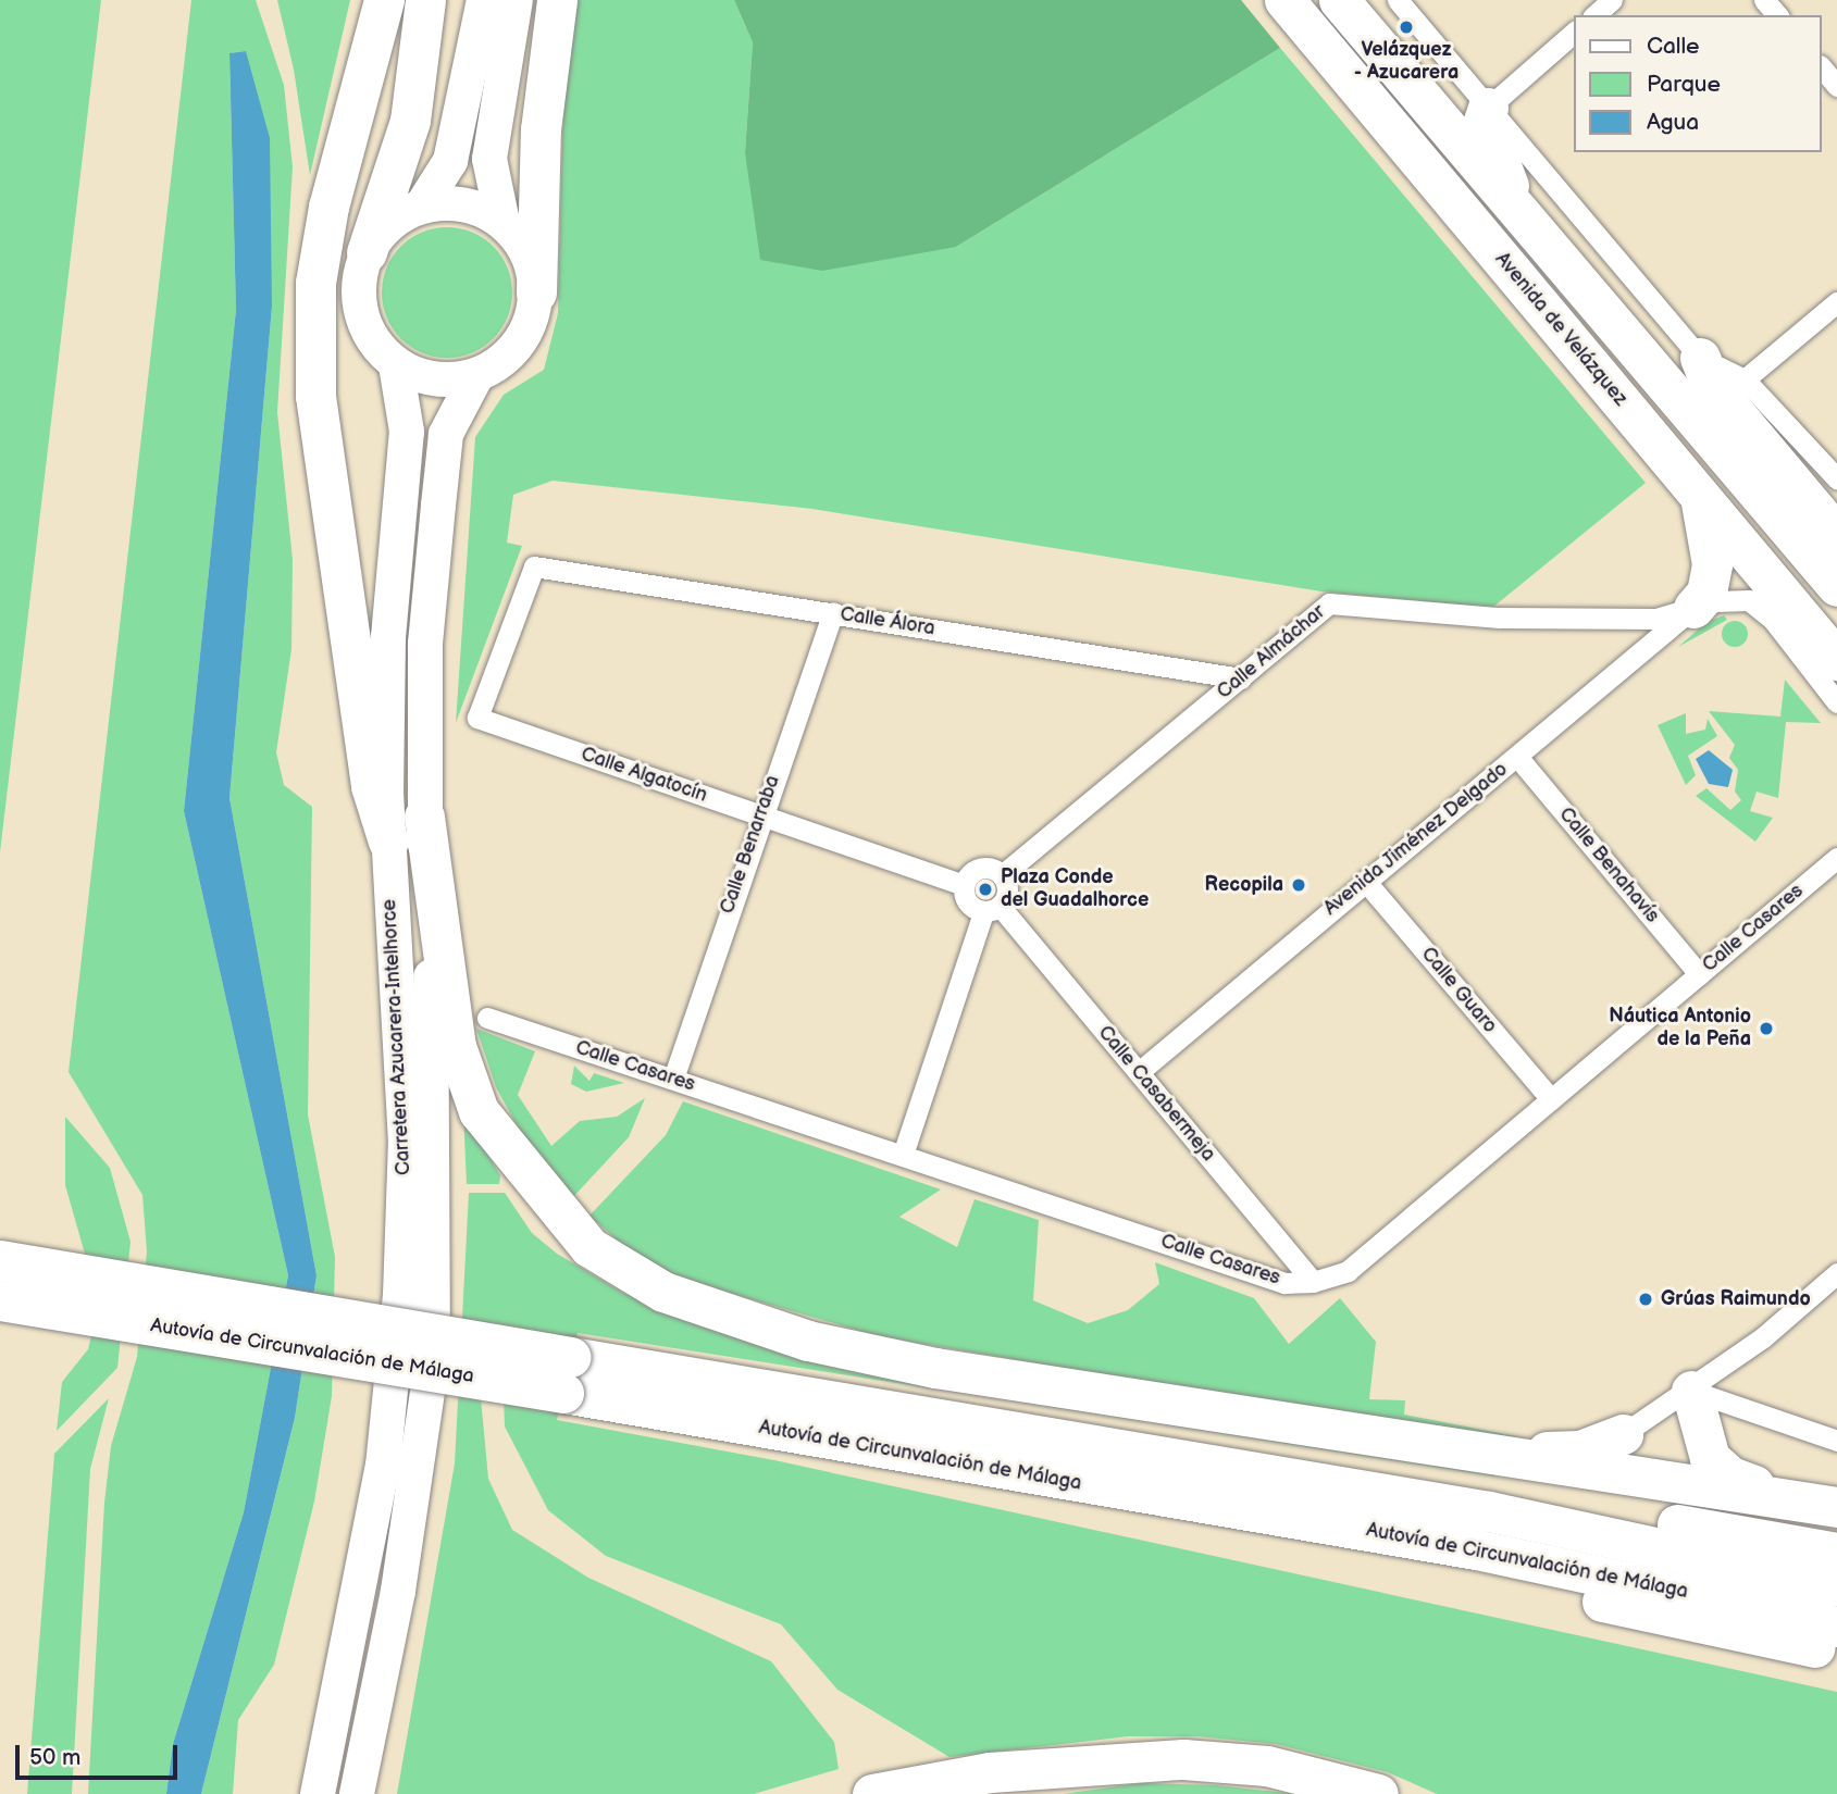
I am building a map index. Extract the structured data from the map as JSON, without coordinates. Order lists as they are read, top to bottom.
{
  "streets": {
    "highway": ["Avenida de Velázquez", "Autovía de Circunvalación de Málaga"],
    "main road": ["Carretera Azucarera-Intelhorce"],
    "street": [
      "Calle Álora",
      "Calle Almáchar",
      "Calle Algatocín",
      "Avenida Jiménez Delgado",
      "Calle Benarraba",
      "Calle Benahavís",
      "Calle Casares",
      "Calle Guaro",
      "Calle Casabermeja"
    ]
  },
  "crossings": [
    ["Calle Álora", "Calle Almáchar"],
    ["Calle Álora", "Calle Algatocín"],
    ["Calle Álora", "Calle Benarraba"],
    ["Calle Almáchar", "Calle Algatocín"],
    ["Calle Almáchar", "Avenida Jiménez Delgado"],
    ["Calle Almáchar", "Calle Casabermeja"],
    ["Calle Algatocín", "Calle Benarraba"],
    ["Calle Algatocín", "Calle Casabermeja"],
    ["Avenida Jiménez Delgado", "Calle Benahavís"],
    ["Avenida Jiménez Delgado", "Calle Guaro"],
    ["Avenida Jiménez Delgado", "Calle Casabermeja"],
    ["Calle Benarraba", "Calle Casares"],
    ["Calle Benahavís", "Calle Casares"],
    ["Calle Casares", "Calle Guaro"],
    ["Calle Casares", "Calle Casabermeja"]
  ],
  "places": [
    "Velázquez - Azucarera",
    "Recopila",
    "Plaza Conde del Guadalhorce",
    "Náutica Antonio de la Peña",
    "Grúas Raimundo"
  ],
  "legend": ["Calle", "Parque", "Agua"],
  "scale_bar": "50 m"
}
